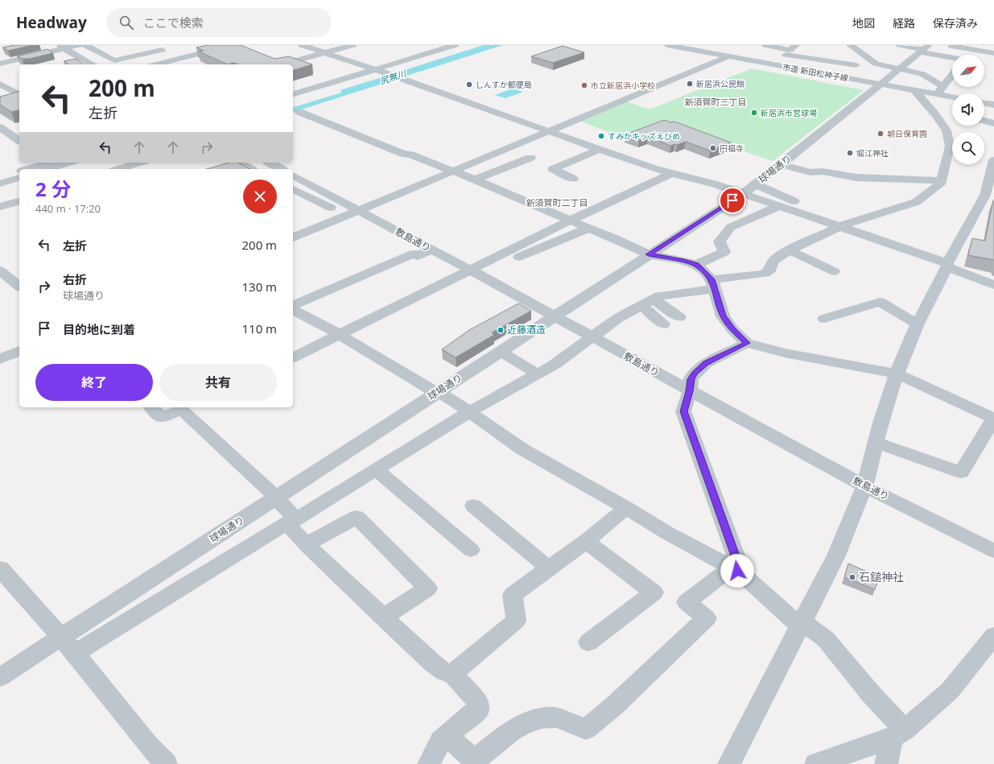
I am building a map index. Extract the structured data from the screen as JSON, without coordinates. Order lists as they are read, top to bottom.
{
  "streets": {
    "street": ["市道 新田松神子線", "球場通り", "敷島通り"]
  },
  "crossings": [
    ["市道 新田松神子線", "球場通り"],
    ["球場通り", "敷島通り"]
  ],
  "districts": ["新須賀町三丁目", "新須賀町二丁目"],
  "water": ["尻無川"],
  "places": [
    "新居浜公民館",
    "しんすか郵便局",
    "市立新居浜小学校",
    "新居浜市営球場",
    "朝日保育園",
    "すみかキッズえひめ",
    "円福寺",
    "堀江神社",
    "近藤酒造",
    "石鎚神社"
  ],
  "north": "top right",
  "page": {
    "header": "Headway",
    "search": "ここで検索",
    "nav": ["地図", "経路", "保存済み"],
    "turn": ["200 m", "左折"],
    "heading": ["2 分", "440 m · 17:20"],
    "list": [
      {
        "name": "左折",
        "value": "200 m"
      },
      {
        "name": "右折",
        "note": "球場通り",
        "value": "130 m"
      },
      {
        "name": "目的地に到着",
        "value": "110 m"
      }
    ],
    "buttons": ["終了", "共有"]
  }
}
